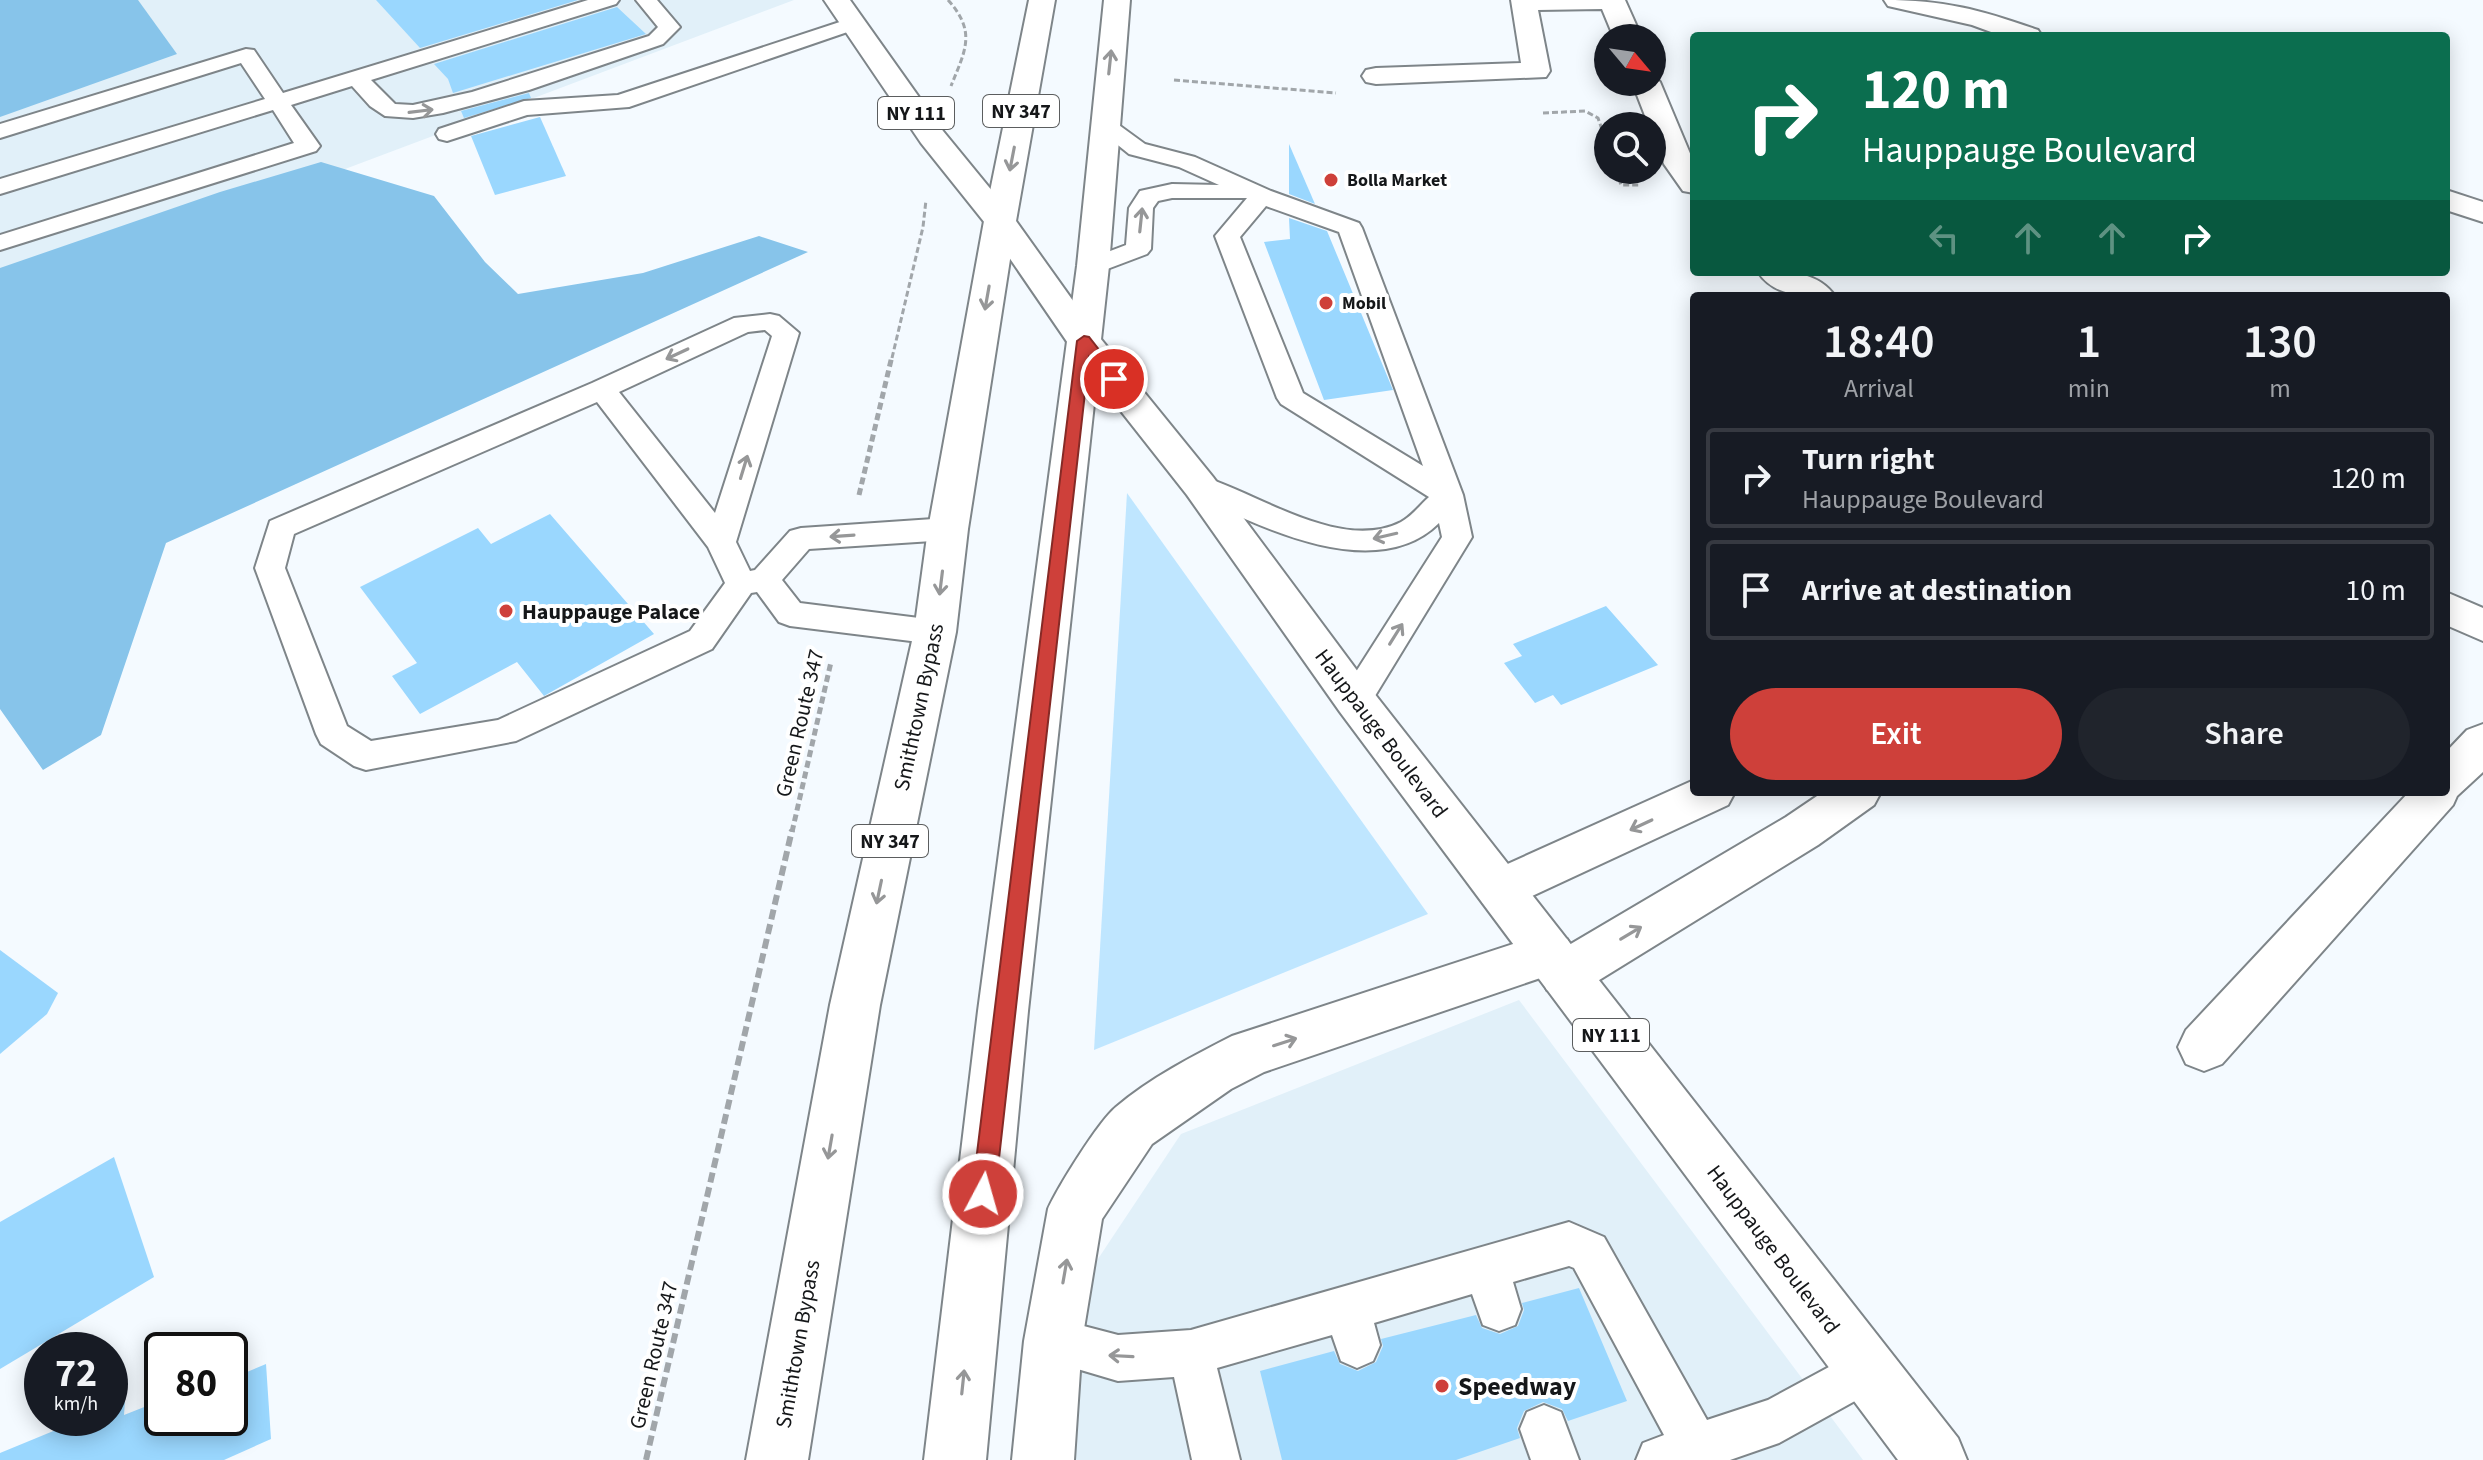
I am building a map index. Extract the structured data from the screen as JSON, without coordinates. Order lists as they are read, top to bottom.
{
  "streets": {
    "main road": [
      "NY 347",
      "NY 111",
      "Smithtown Bypass",
      "Hauppauge Boulevard"
    ],
    "path": ["Green Route 347"]
  },
  "crossings": [
    ["Smithtown Bypass", "Hauppauge Boulevard"]
  ],
  "places": [
    "Bolla Market",
    "Mobil",
    "Hauppauge Palace",
    "Speedway"
  ],
  "north": "bottom right",
  "page": {
    "turn": ["120 m", "Hauppauge Boulevard"],
    "eta": [
      "18:40",
      "Arrival",
      "1",
      "min",
      "130",
      "m"
    ],
    "list": [
      {
        "name": "Turn right",
        "note": "Hauppauge Boulevard",
        "value": "120 m"
      },
      {
        "name": "Arrive at destination",
        "value": "10 m"
      }
    ],
    "buttons": ["Exit", "Share"],
    "speed": "72 km/h",
    "limit": "80"
  }
}
